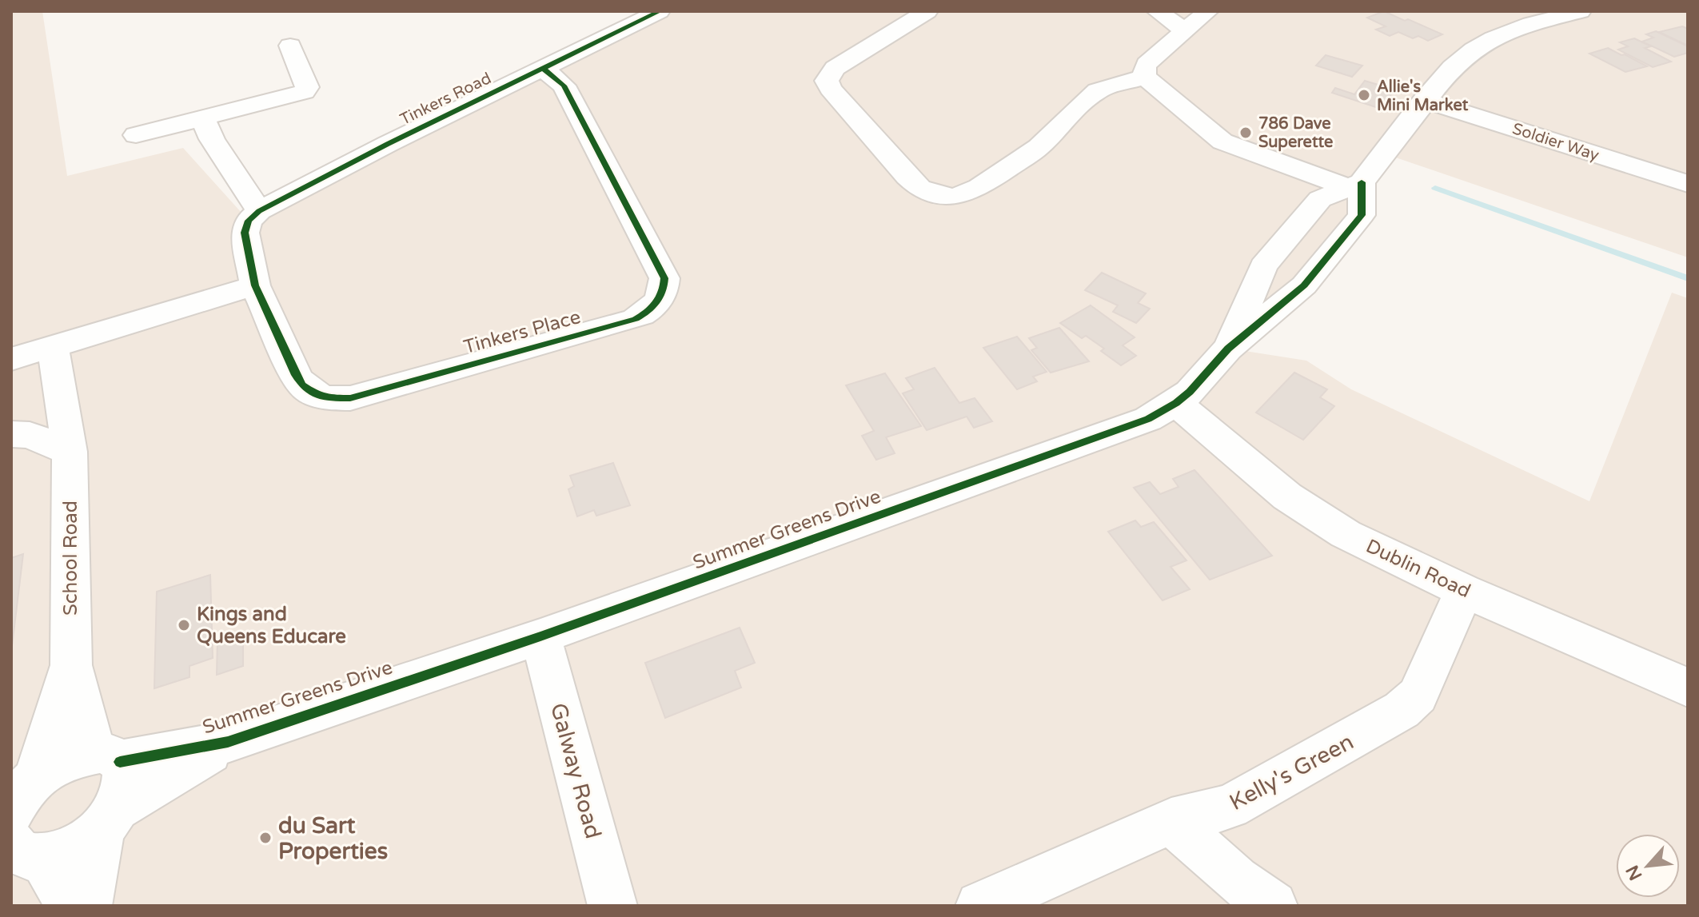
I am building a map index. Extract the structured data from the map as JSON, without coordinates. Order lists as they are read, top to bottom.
{
  "streets": {
    "street": [
      "Tinkers Road",
      "Soldier Way",
      "Tinkers Place",
      "Summer Greens Drive",
      "School Road",
      "Dublin Road",
      "Galway Road",
      "Kelly's Green"
    ]
  },
  "crossings": [
    ["Tinkers Road", "Tinkers Place"],
    ["Soldier Way", "Summer Greens Drive"],
    ["Summer Greens Drive", "School Road"],
    ["Summer Greens Drive", "Dublin Road"],
    ["Summer Greens Drive", "Galway Road"],
    ["Dublin Road", "Kelly's Green"]
  ],
  "places": [
    "Allie's Mini Market",
    "786 Dave Superette",
    "Kings and Queens Educare",
    "du Sart Properties"
  ],
  "north": "bottom left"
}
